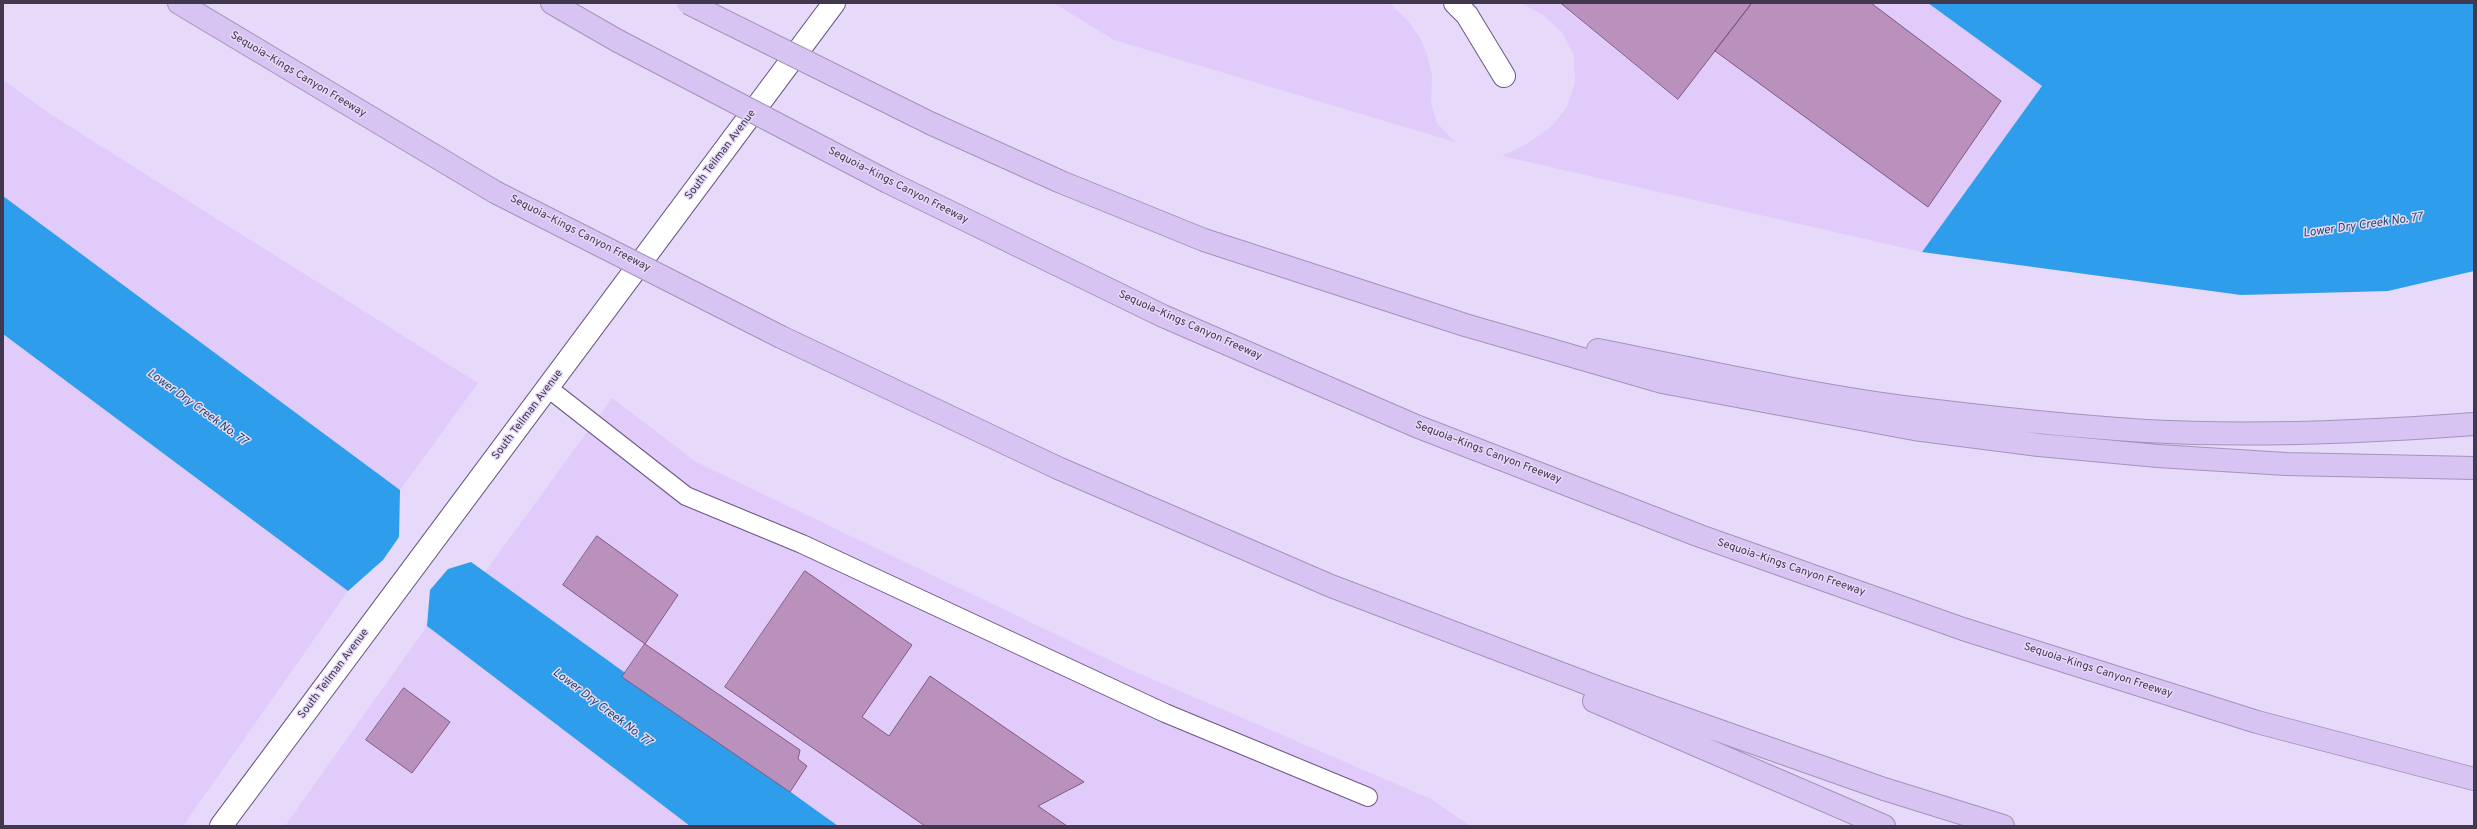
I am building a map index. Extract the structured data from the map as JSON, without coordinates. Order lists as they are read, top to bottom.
{
  "streets": {
    "highway": ["Sequoia–Kings Canyon Freeway"],
    "street": ["South Teilman Avenue"]
  },
  "water": ["Lower Dry Creek No. 77"]
}
